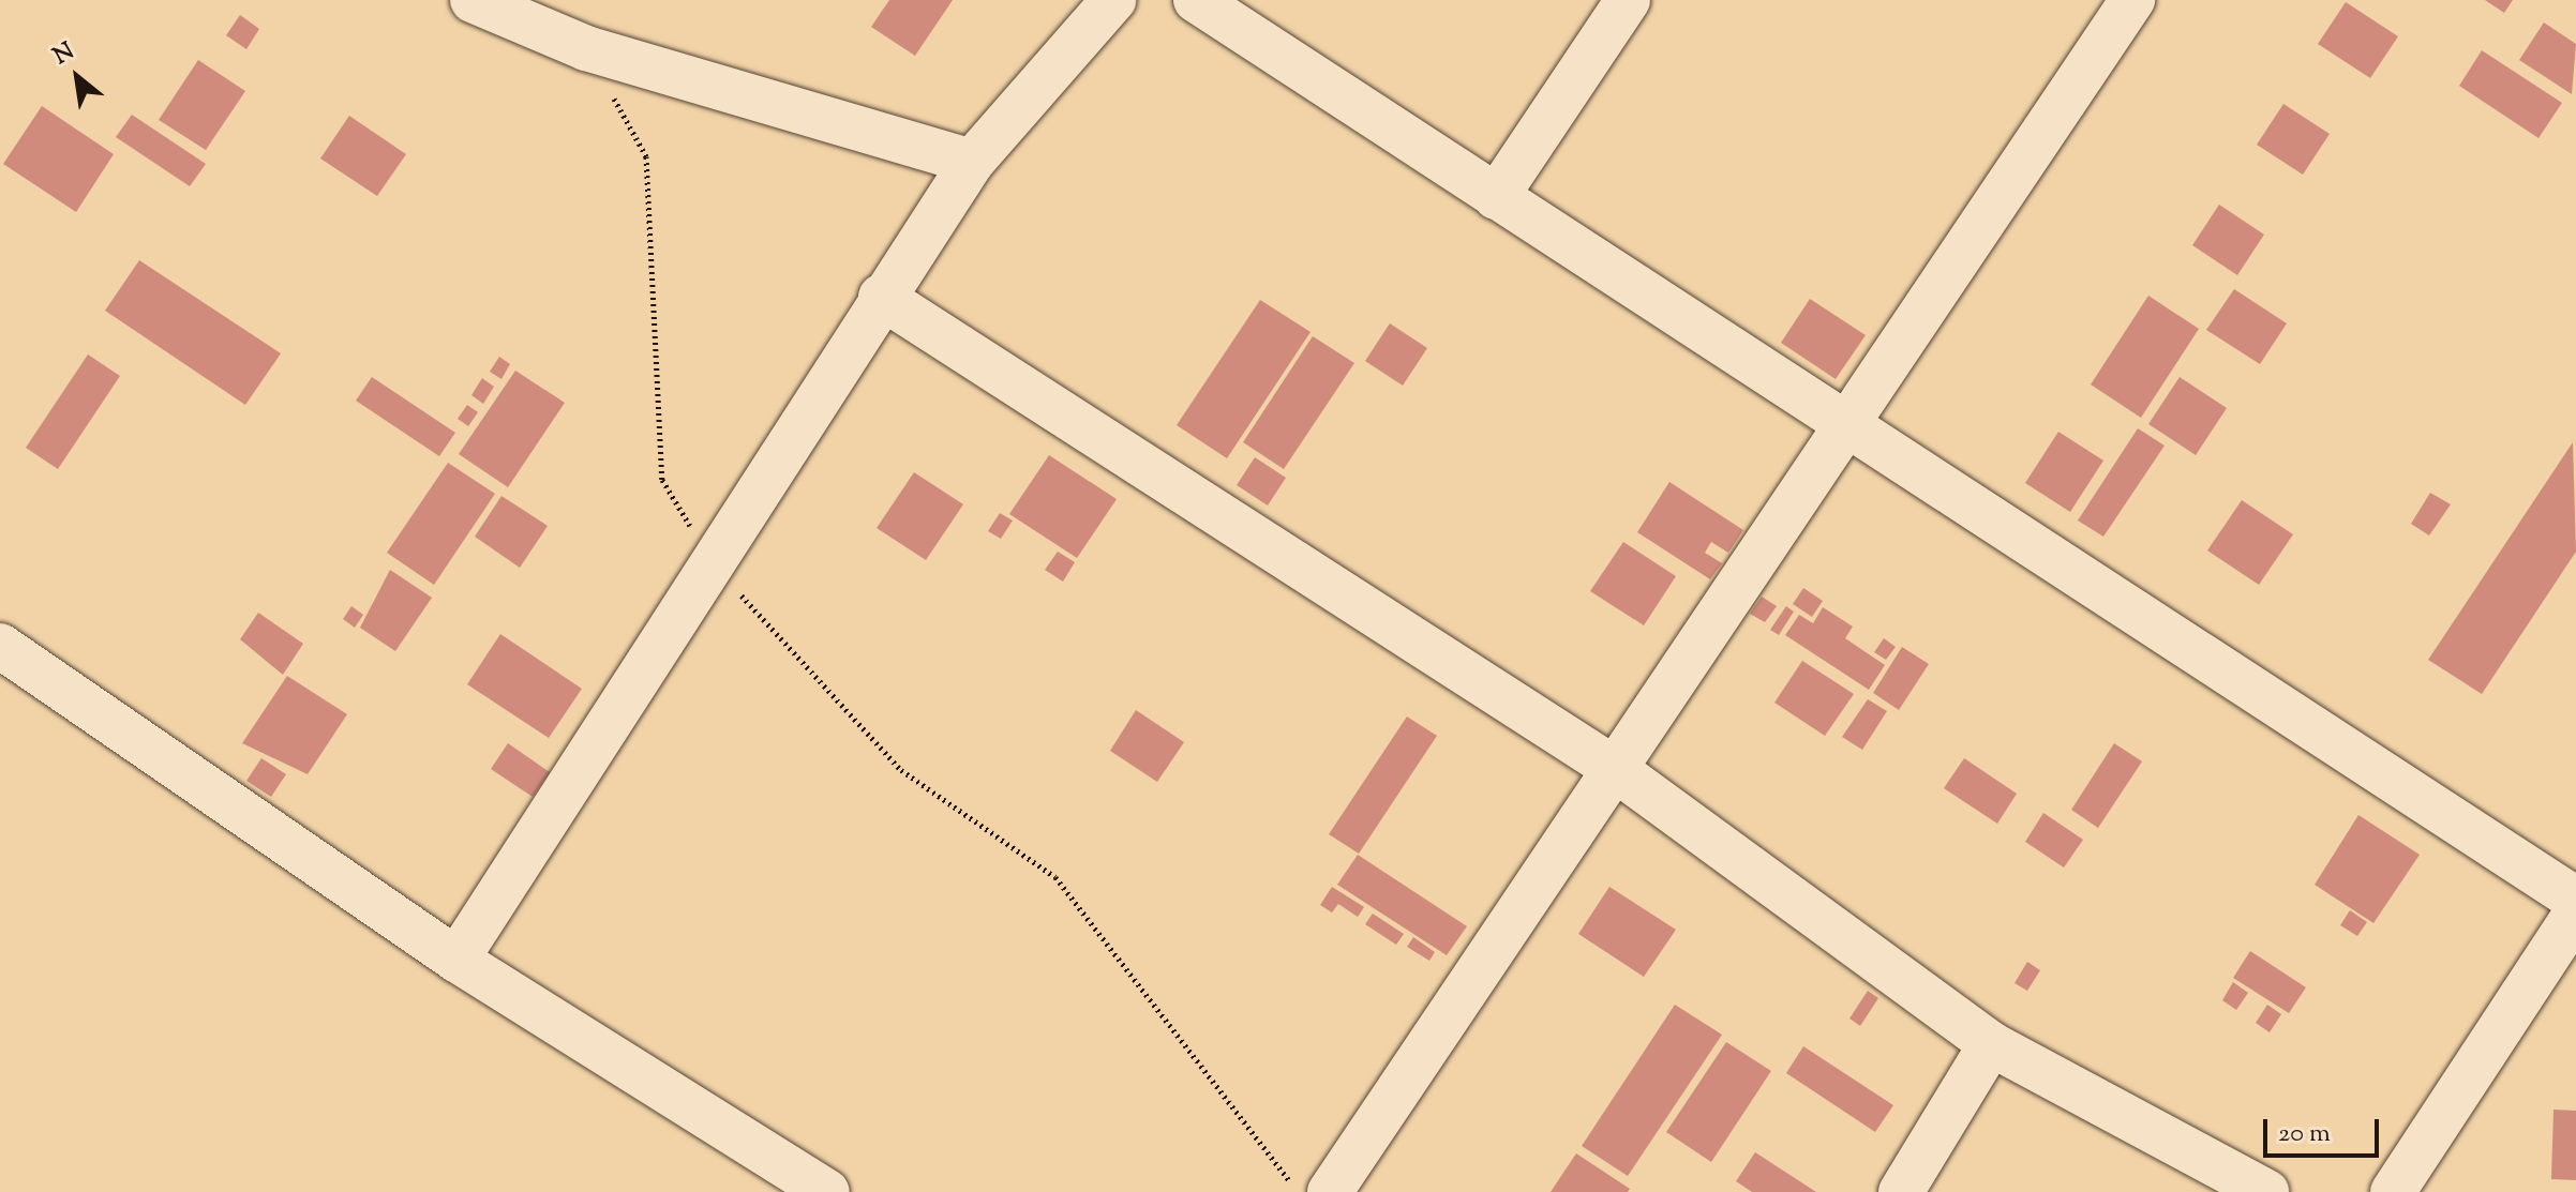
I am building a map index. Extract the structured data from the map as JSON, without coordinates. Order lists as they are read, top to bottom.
{
  "scale_bar": "20 m",
  "north": "top left"
}
